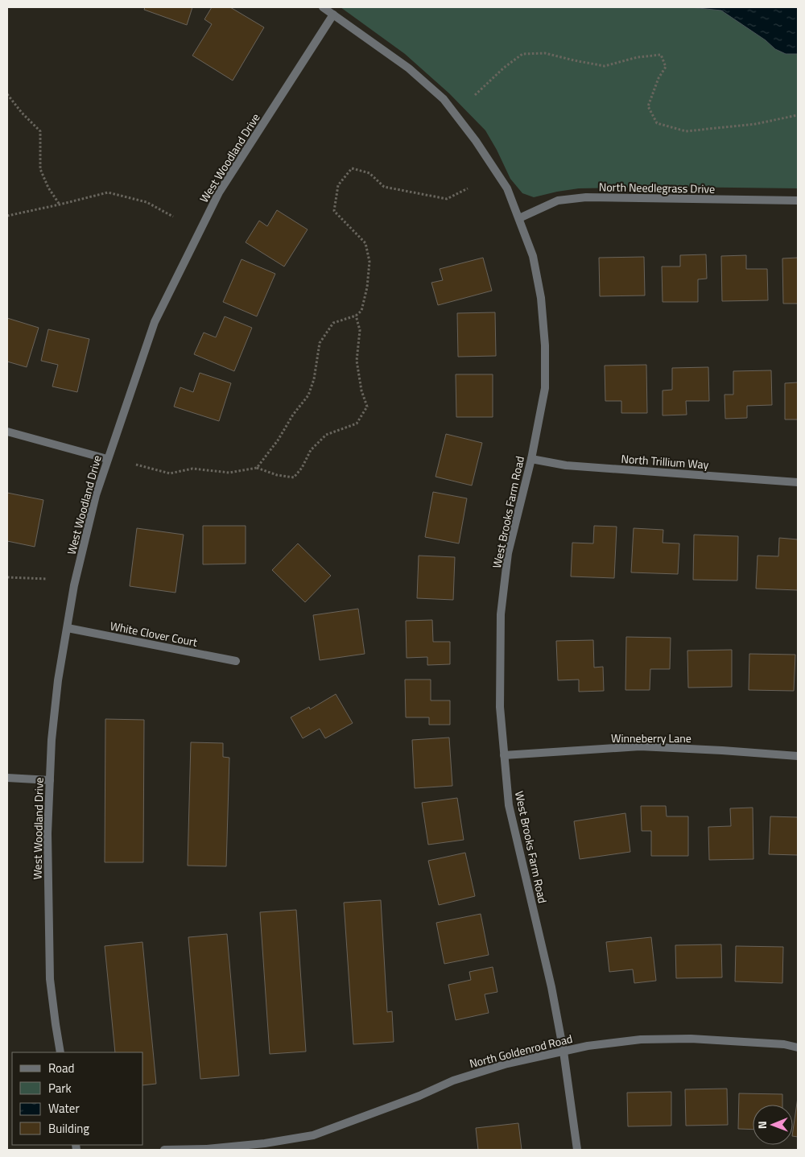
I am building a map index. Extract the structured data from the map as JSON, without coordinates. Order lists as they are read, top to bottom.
{
  "streets": {
    "street": [
      "West Woodland Drive",
      "North Needlegrass Drive",
      "North Trillium Way",
      "West Brooks Farm Road",
      "White Clover Court",
      "Winneberry Lane",
      "North Goldenrod Road"
    ]
  },
  "crossings": [
    ["West Woodland Drive", "West Brooks Farm Road"],
    ["West Woodland Drive", "White Clover Court"],
    ["North Needlegrass Drive", "West Brooks Farm Road"],
    ["North Trillium Way", "West Brooks Farm Road"],
    ["West Brooks Farm Road", "Winneberry Lane"],
    ["West Brooks Farm Road", "North Goldenrod Road"]
  ],
  "legend": [
    "Road",
    "Park",
    "Water",
    "Building"
  ],
  "north": "left"
}
